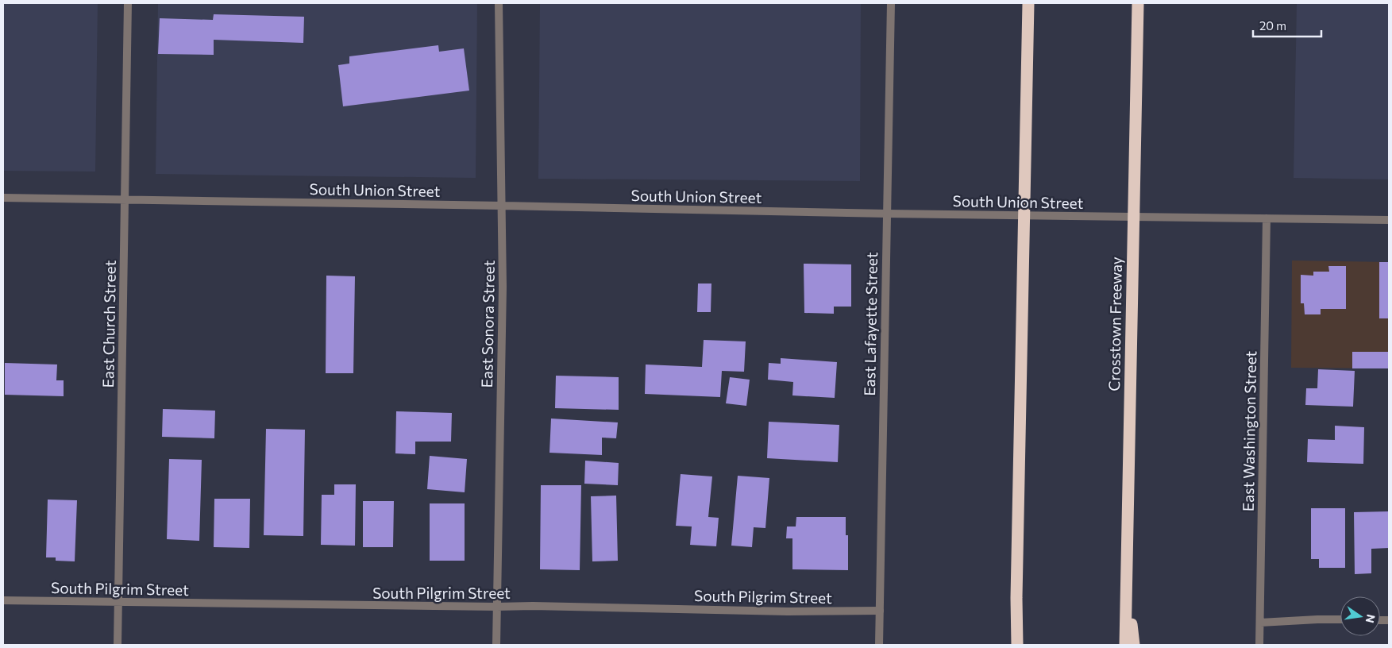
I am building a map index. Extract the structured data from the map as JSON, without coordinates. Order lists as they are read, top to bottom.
{
  "streets": {
    "highway": ["Crosstown Freeway"],
    "street": [
      "South Union Street",
      "East Church Street",
      "East Sonora Street",
      "East Lafayette Street",
      "East Washington Street",
      "South Pilgrim Street"
    ]
  },
  "crossings": [
    ["South Union Street", "East Church Street"],
    ["South Union Street", "East Sonora Street"],
    ["South Union Street", "East Lafayette Street"],
    ["South Union Street", "East Washington Street"],
    ["East Church Street", "South Pilgrim Street"],
    ["East Sonora Street", "South Pilgrim Street"],
    ["East Lafayette Street", "South Pilgrim Street"]
  ],
  "scale_bar": "20 m",
  "north": "right"
}
